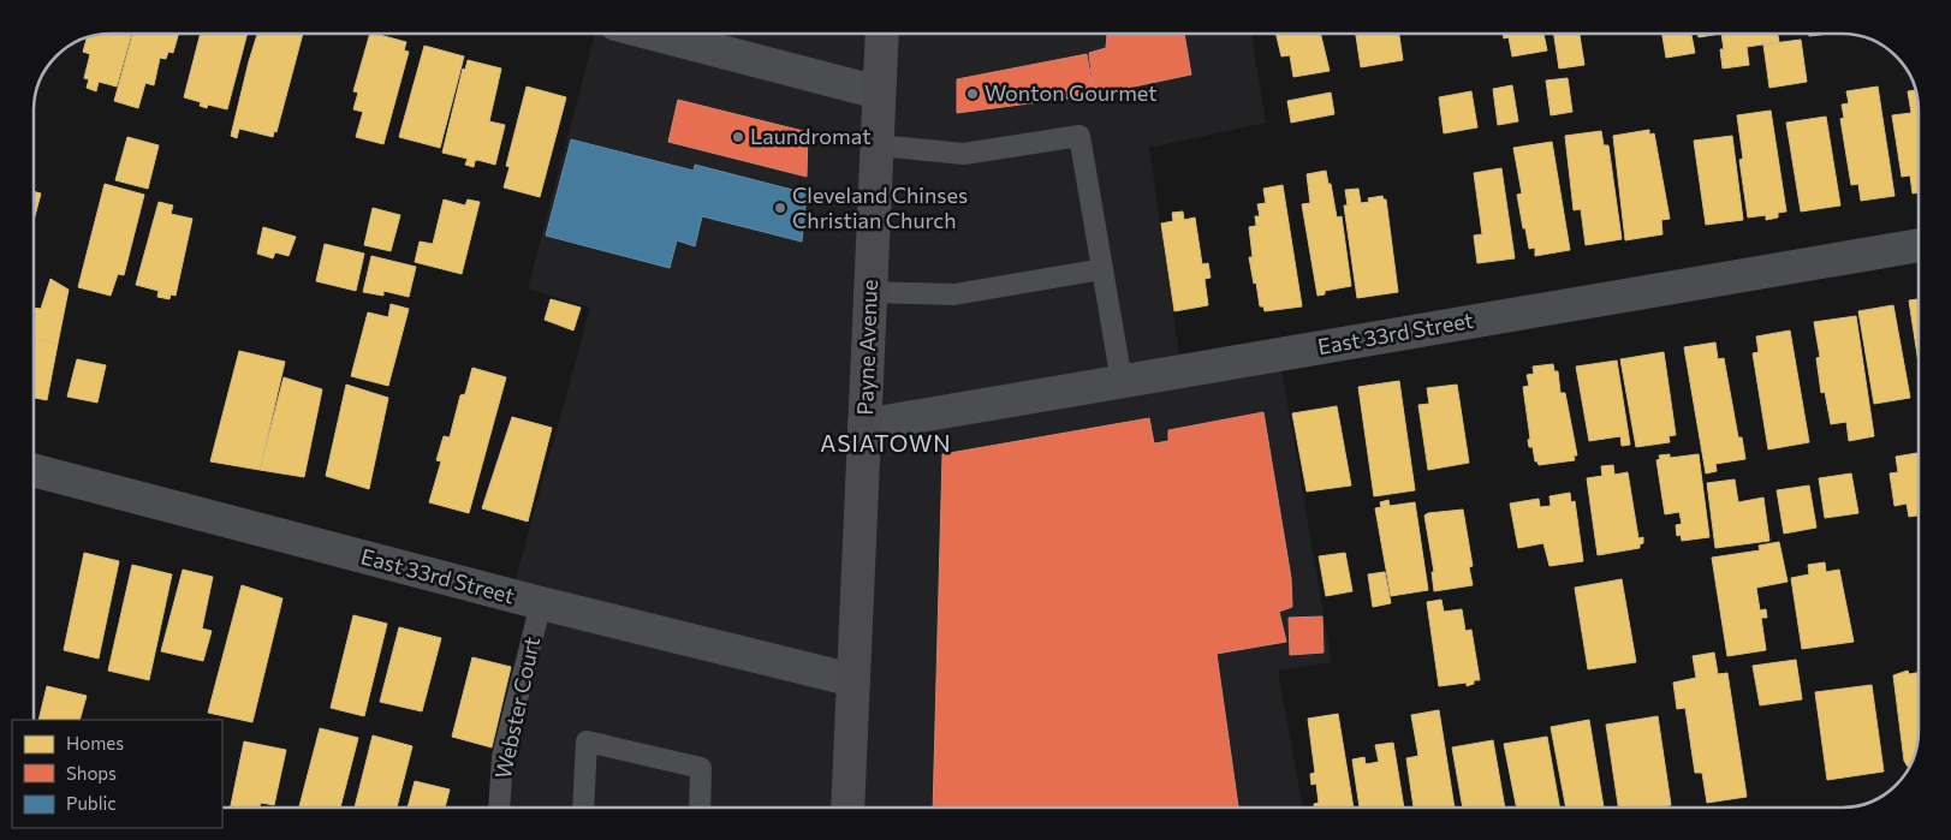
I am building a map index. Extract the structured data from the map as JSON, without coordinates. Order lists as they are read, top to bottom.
{
  "streets": {
    "street": ["East 33rd Street", "Payne Avenue"],
    "lane": ["Webster Court"]
  },
  "crossings": [
    ["East 33rd Street", "Payne Avenue"],
    ["East 33rd Street", "Webster Court"]
  ],
  "districts": ["ASIATOWN"],
  "places": ["Wonton Gourmet", "Laundromat", "Cleveland Chinses Christian Church"],
  "legend": ["Homes", "Shops", "Public"]
}
